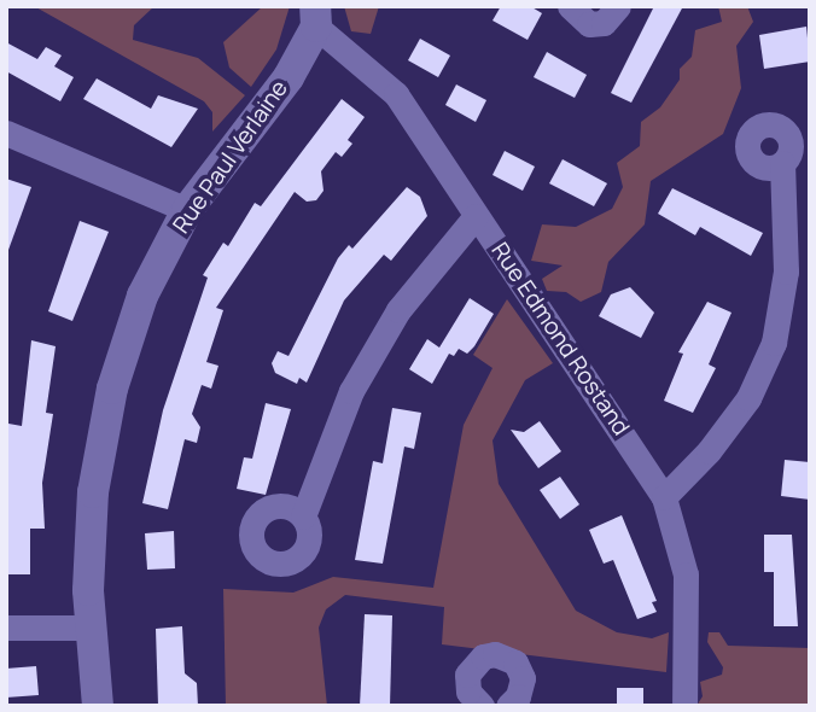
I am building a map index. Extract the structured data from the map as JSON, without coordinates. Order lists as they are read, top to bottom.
{
  "streets": {
    "street": ["Rue Paul Verlaine", "Rue Edmond Rostand"]
  },
  "crossings": [
    ["Rue Paul Verlaine", "Rue Edmond Rostand"]
  ]
}
